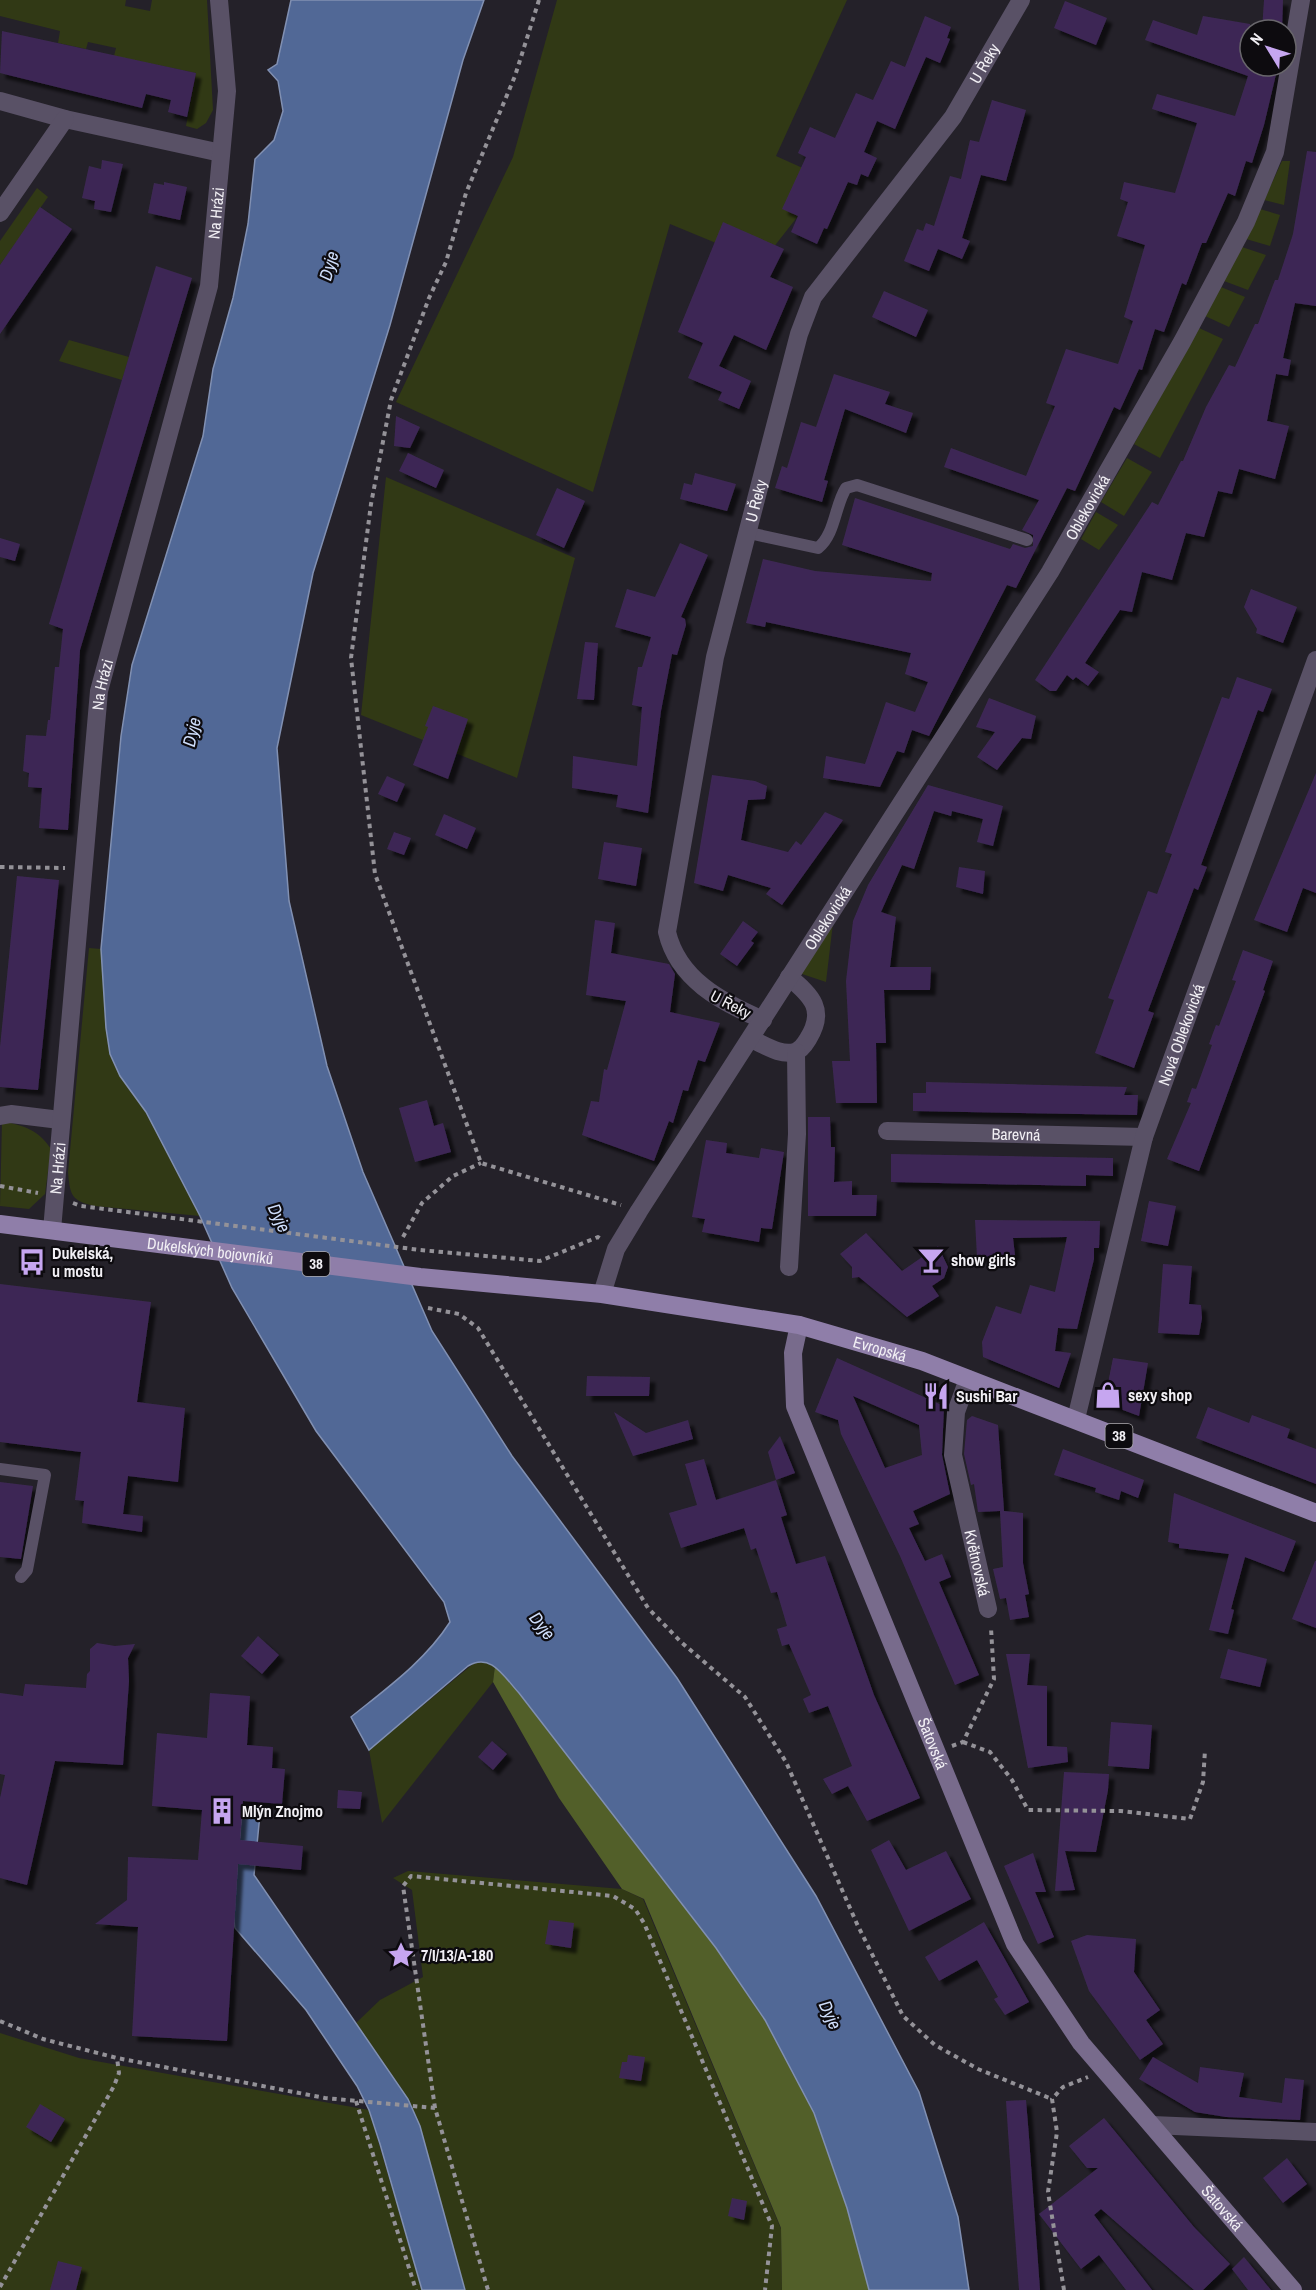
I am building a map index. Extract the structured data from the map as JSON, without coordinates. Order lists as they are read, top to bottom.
{
  "streets": {
    "main road": [
      "Dukelských bojovníků",
      "38",
      "Evropská",
      "Šatovská"
    ],
    "street": [
      "U Řeky",
      "Na Hrázi",
      "Oblekovická",
      "Nová Oblekovická",
      "Barevná",
      "Květnovská"
    ]
  },
  "crossings": [
    ["U Řeky", "Oblekovická"],
    ["Na Hrázi", "Dukelských bojovníků"],
    ["Oblekovická", "Evropská"],
    ["Nová Oblekovická", "Barevná"],
    ["Nová Oblekovická", "Evropská"],
    ["Dukelských bojovníků", "Evropská"],
    ["Evropská", "Květnovská"],
    ["Evropská", "Šatovská"]
  ],
  "water": ["Dyje"],
  "places": {
    "bar": ["show girls"],
    "bus stop": ["Dukelská, u mostu"],
    "shop": ["sexy shop"],
    "restaurant": ["Sushi Bar"],
    "building": ["Mlýn Znojmo"],
    "place": ["7/I/13/A-180"]
  },
  "north": "top left"
}
